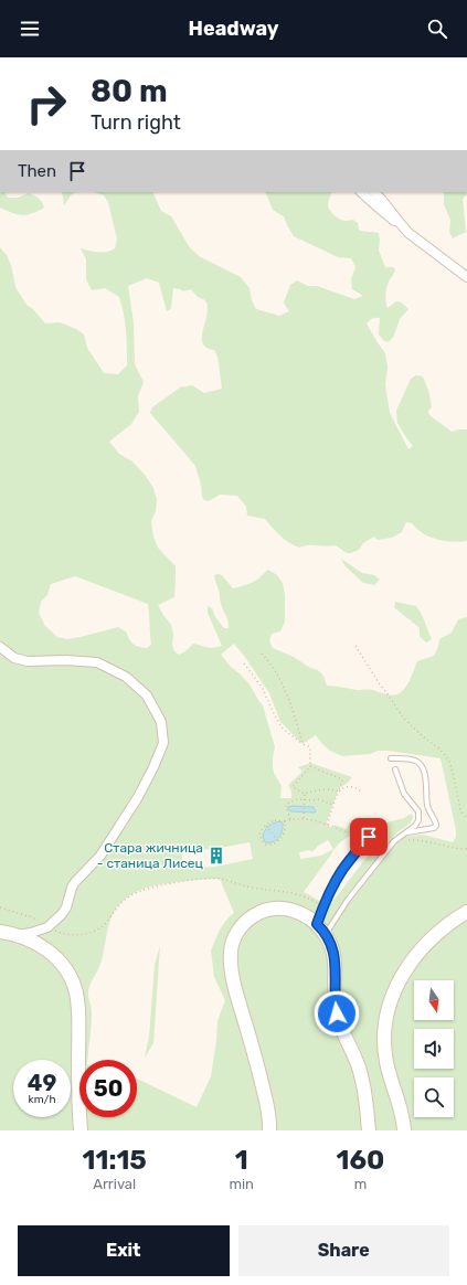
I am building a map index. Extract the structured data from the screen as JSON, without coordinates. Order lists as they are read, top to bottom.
{
  "places": {
    "building": ["Стара жичница - станица Лисец"]
  },
  "north": "bottom",
  "page": {
    "header": "Headway",
    "turn": ["80 m", "Turn right"],
    "then": "Then",
    "speed": "49 km/h",
    "limit": "50",
    "eta": [
      "11:15",
      "Arrival",
      "1",
      "min",
      "160",
      "m"
    ],
    "buttons": ["Exit", "Share"]
  }
}
